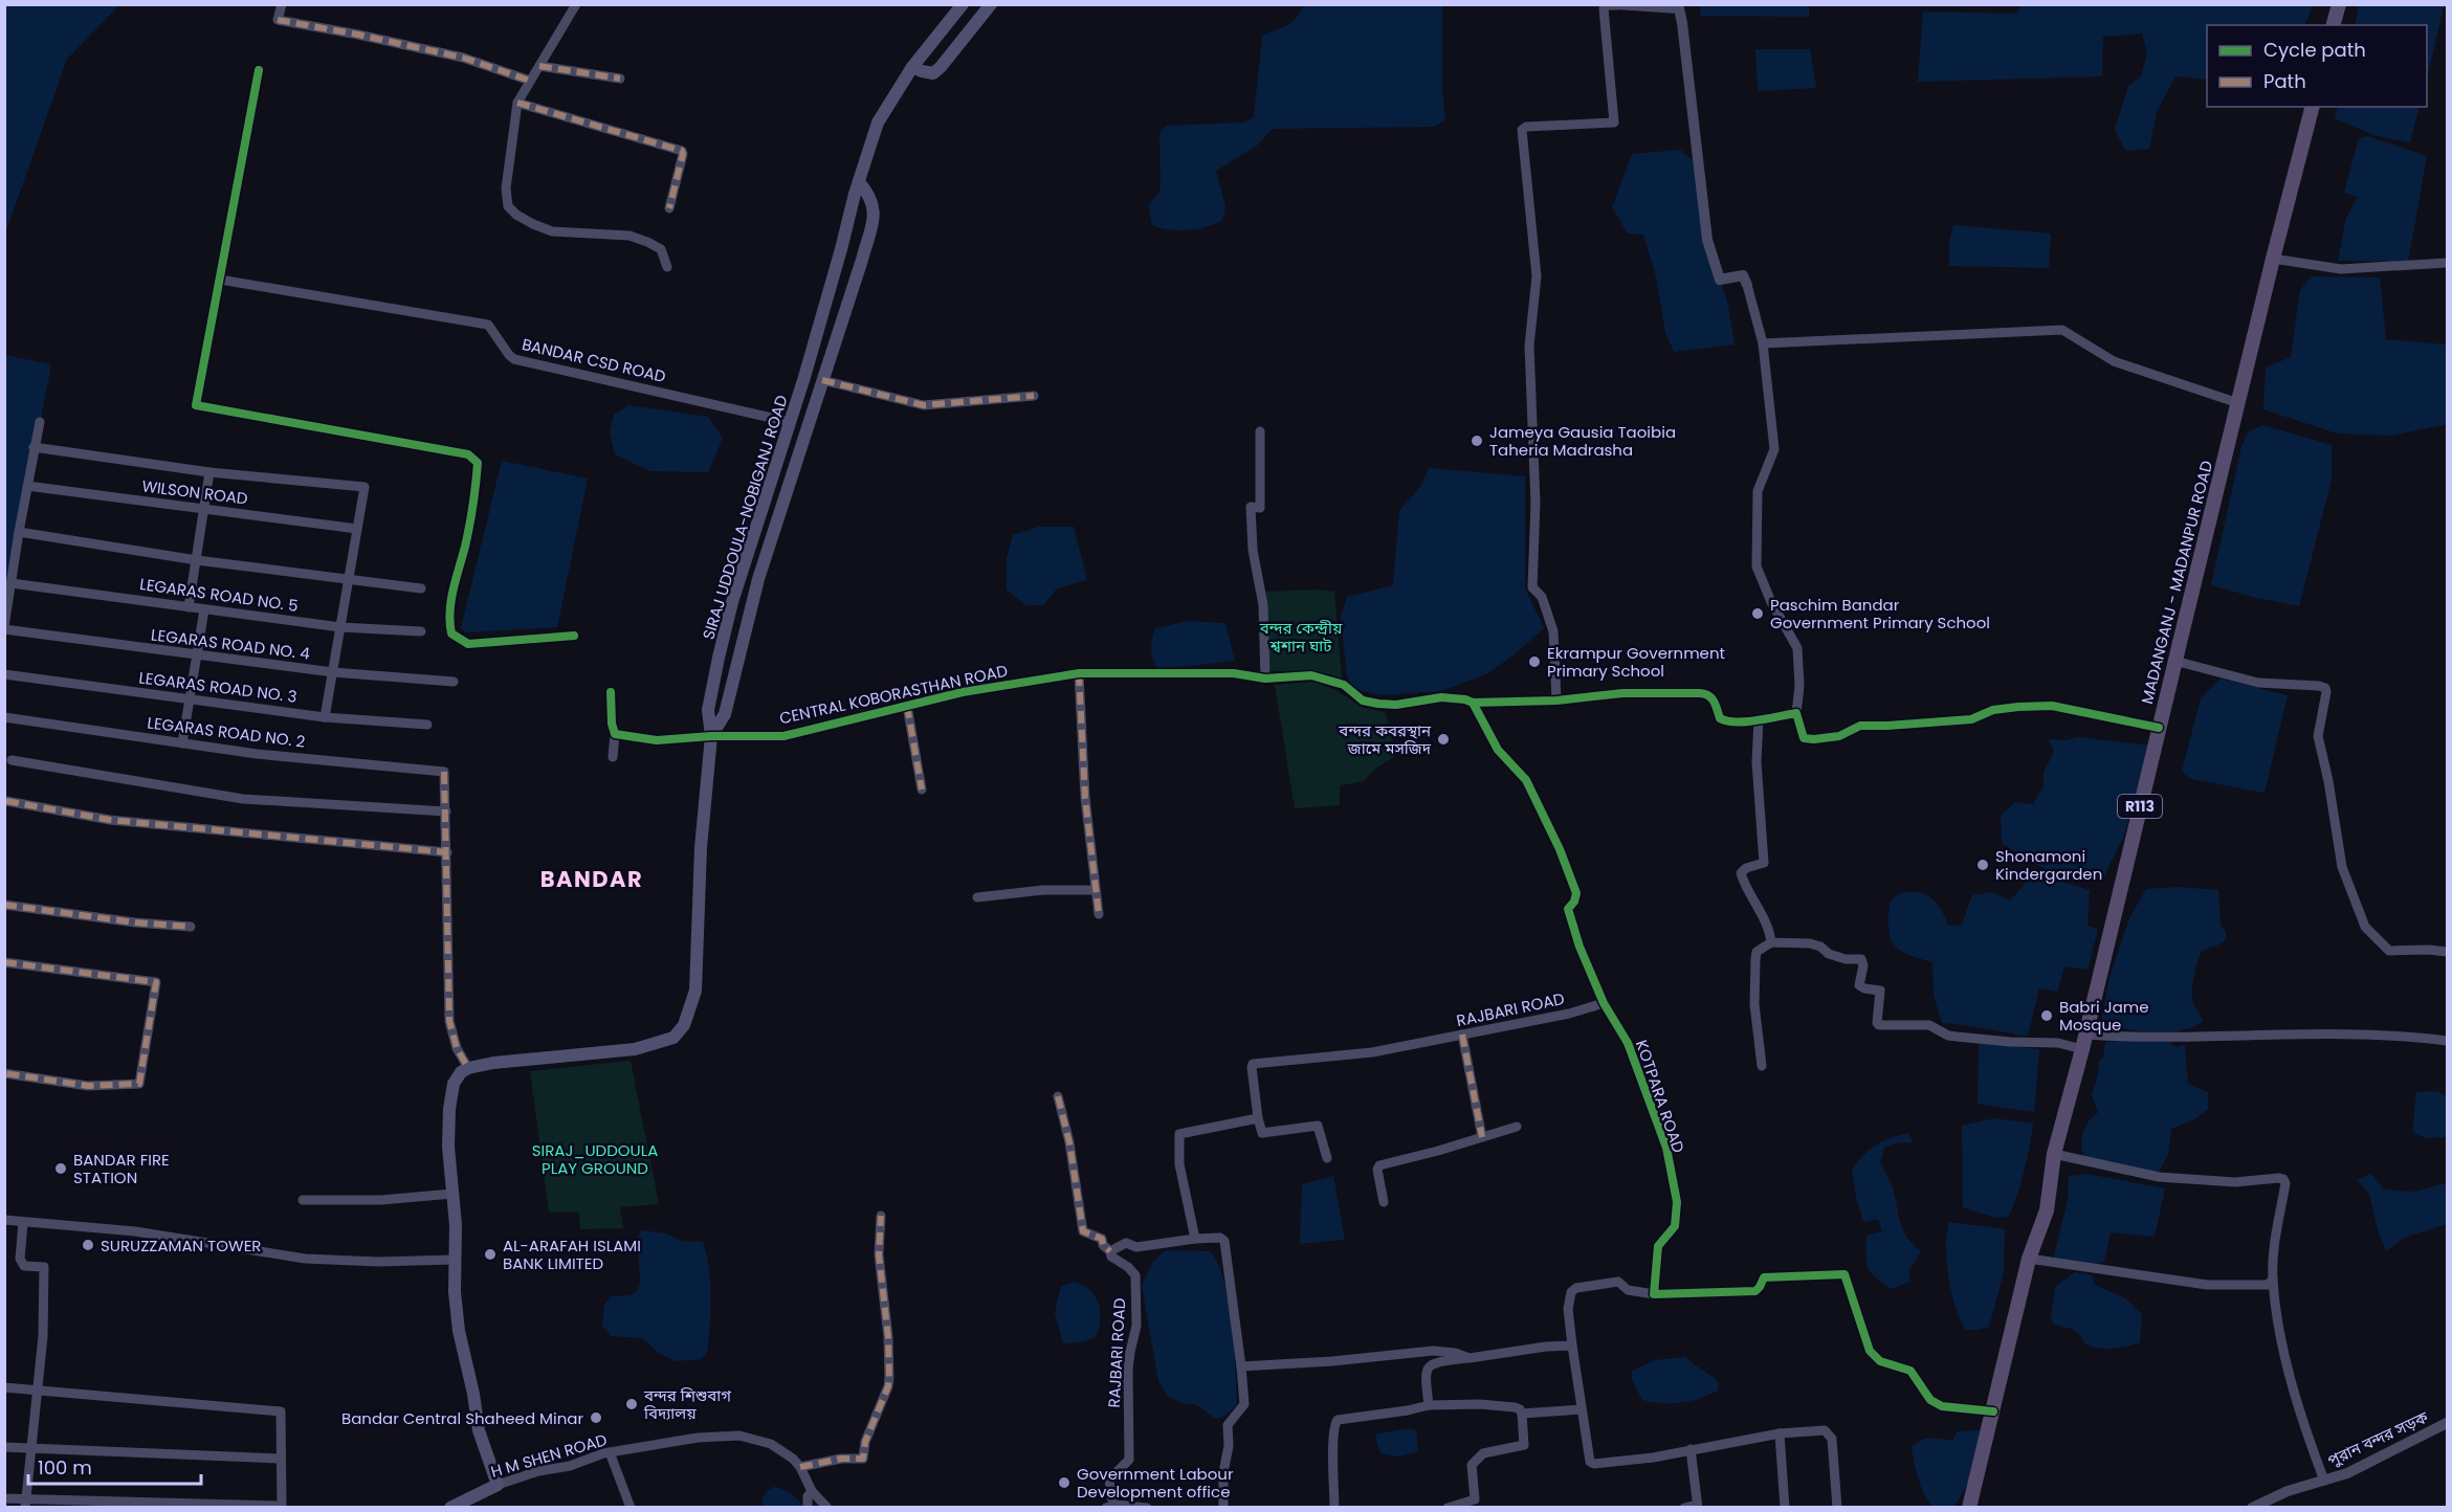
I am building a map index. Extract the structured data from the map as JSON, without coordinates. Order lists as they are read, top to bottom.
{
  "streets": {
    "main road": [
      "SIRAJ UDDOULA-NOBIGANJ ROAD",
      "MADANGANJ - MADANPUR ROAD",
      "R113",
      "H M SHEN ROAD"
    ],
    "street": [
      "BANDAR CSD ROAD",
      "WILSON ROAD",
      "LEGARAS ROAD NO. 5",
      "LEGARAS ROAD NO. 4",
      "LEGARAS ROAD NO. 3",
      "CENTRAL KOBORASTHAN ROAD",
      "LEGARAS ROAD NO. 2",
      "RAJBARI ROAD",
      "KOTPARA ROAD",
      "পুরান বন্দর সড়ক"
    ]
  },
  "crossings": [
    ["BANDAR CSD ROAD", "SIRAJ UDDOULA-NOBIGANJ ROAD"],
    ["SIRAJ UDDOULA-NOBIGANJ ROAD", "CENTRAL KOBORASTHAN ROAD"],
    ["CENTRAL KOBORASTHAN ROAD", "KOTPARA ROAD"],
    ["RAJBARI ROAD", "KOTPARA ROAD"]
  ],
  "districts": ["BANDAR"],
  "parks": ["বন্দর কেন্দ্রীয় শ্বশান ঘাট", "SIRAJ_UDDOULA PLAY GROUND"],
  "places": [
    "Jameya Gausia Taoibia Taheria Madrasha",
    "Paschim Bandar Government Primary School",
    "Ekrampur Government Primary School",
    "বন্দর কবরস্থান জামে মসজিদ",
    "Shonamoni Kindergarden",
    "Babri Jame Mosque",
    "BANDAR FIRE STATION",
    "SURUZZAMAN TOWER",
    "AL-ARAFAH ISLAMI BANK LIMITED",
    "বন্দর শিশুবাগ বিদ্যালয়",
    "Bandar Central Shaheed Minar",
    "Government Labour Development office"
  ],
  "legend": ["Cycle path", "Path"],
  "scale_bar": "100 m"
}
